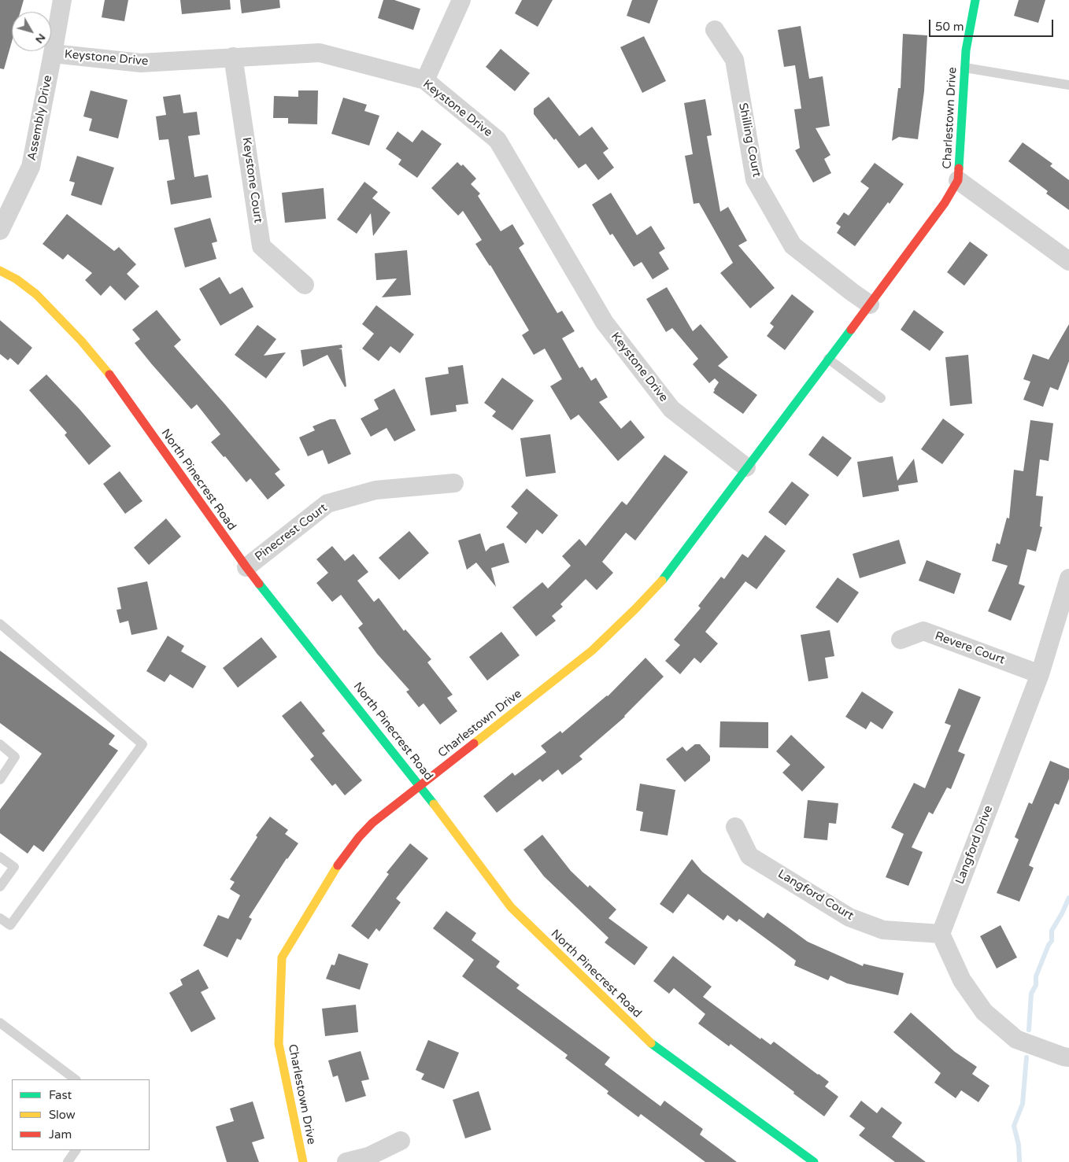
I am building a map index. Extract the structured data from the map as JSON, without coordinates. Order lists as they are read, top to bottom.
{
  "streets": {
    "street": [
      "Keystone Drive",
      "Assembly Drive",
      "Charlestown Drive",
      "Shilling Court",
      "Keystone Court",
      "North Pinecrest Road",
      "Pinecrest Court",
      "Revere Court",
      "Langford Drive",
      "Langford Court"
    ]
  },
  "crossings": [
    ["Keystone Drive", "Assembly Drive"],
    ["Keystone Drive", "Charlestown Drive"],
    ["Keystone Drive", "Keystone Court"],
    ["Charlestown Drive", "Shilling Court"],
    ["Charlestown Drive", "North Pinecrest Road"],
    ["North Pinecrest Road", "Pinecrest Court"],
    ["Revere Court", "Langford Drive"],
    ["Langford Drive", "Langford Court"]
  ],
  "legend": ["Fast", "Slow", "Jam"],
  "scale_bar": "50 m",
  "north": "bottom right"
}
